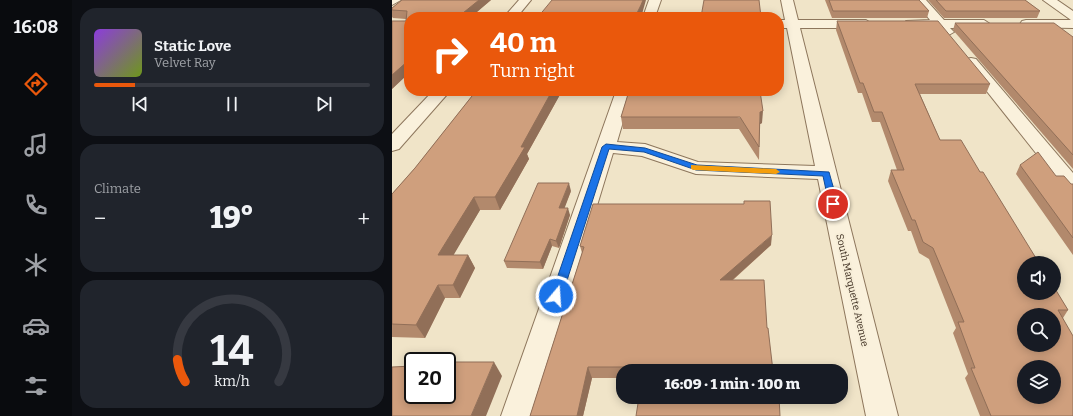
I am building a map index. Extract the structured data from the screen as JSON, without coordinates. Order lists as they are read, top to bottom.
{
  "streets": {
    "street": ["South Marquette Avenue"]
  },
  "page": {
    "tabs": "16:08",
    "turn": ["40 m", "Turn right"],
    "song": ["Static Love", "Velvet Ray"],
    "tile": "Climate",
    "heat": ["−", "19°", "+"],
    "limit": "20",
    "trip": "16:09 · 1 min · 100 m",
    "gauge": ["14", "km/h"]
  }
}
